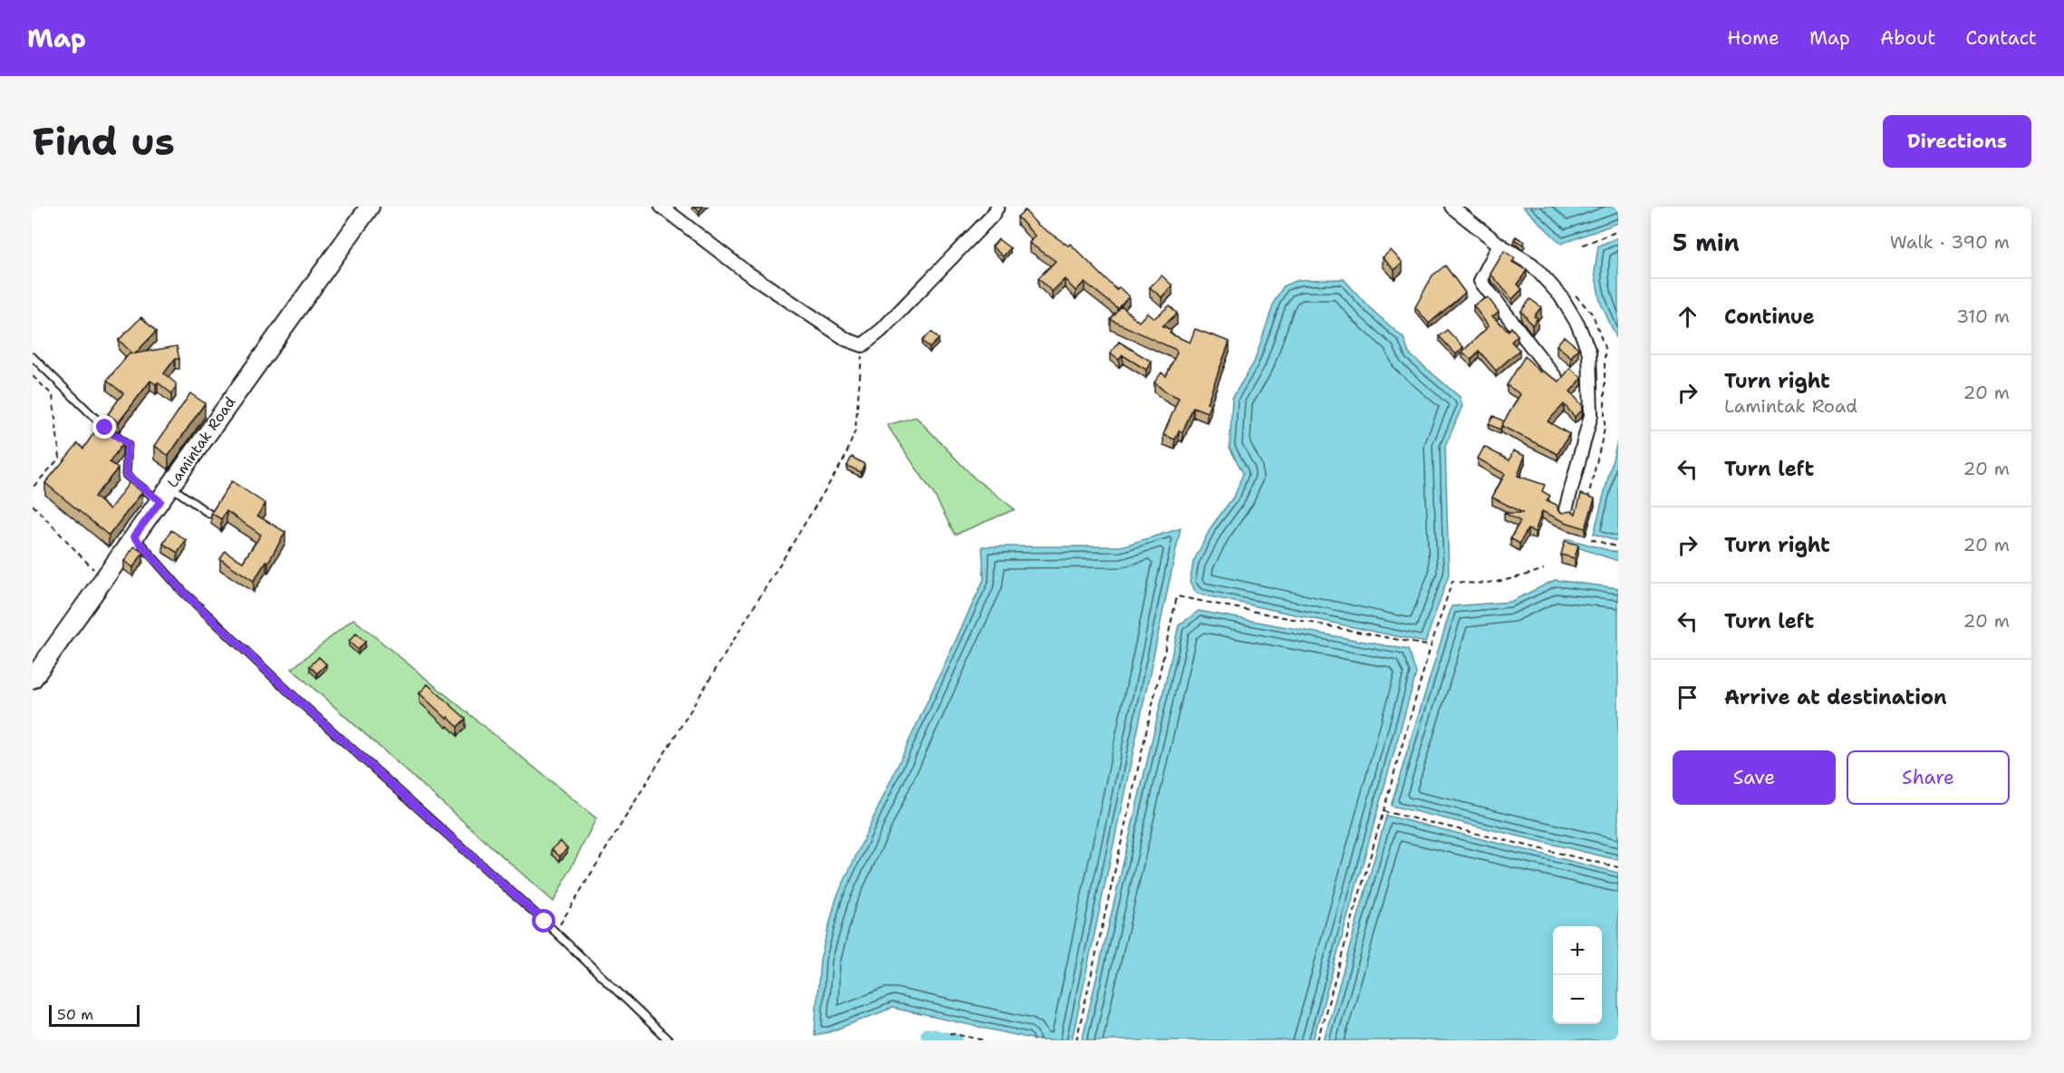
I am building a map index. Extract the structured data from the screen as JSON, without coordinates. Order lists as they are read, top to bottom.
{
  "streets": {
    "main road": ["Lamintak Road"]
  },
  "scale_bar": "50 m",
  "page": {
    "header": "Map",
    "nav": [
      "Home",
      "Map",
      "About",
      "Contact"
    ],
    "buttons": [
      "Directions",
      ["Save", "Share"]
    ],
    "title": "Find us",
    "heading": ["5 min", "Walk · 390 m"],
    "list": [
      ["Continue", "310 m"],
      ["Turn right", "Lamintak Road", "20 m"],
      ["Turn left", "20 m"],
      ["Turn right", "20 m"],
      ["Turn left", "20 m"],
      "Arrive at destination"
    ],
    "map_buttons": ["+", "−"],
    "scale": "50 m"
  }
}
